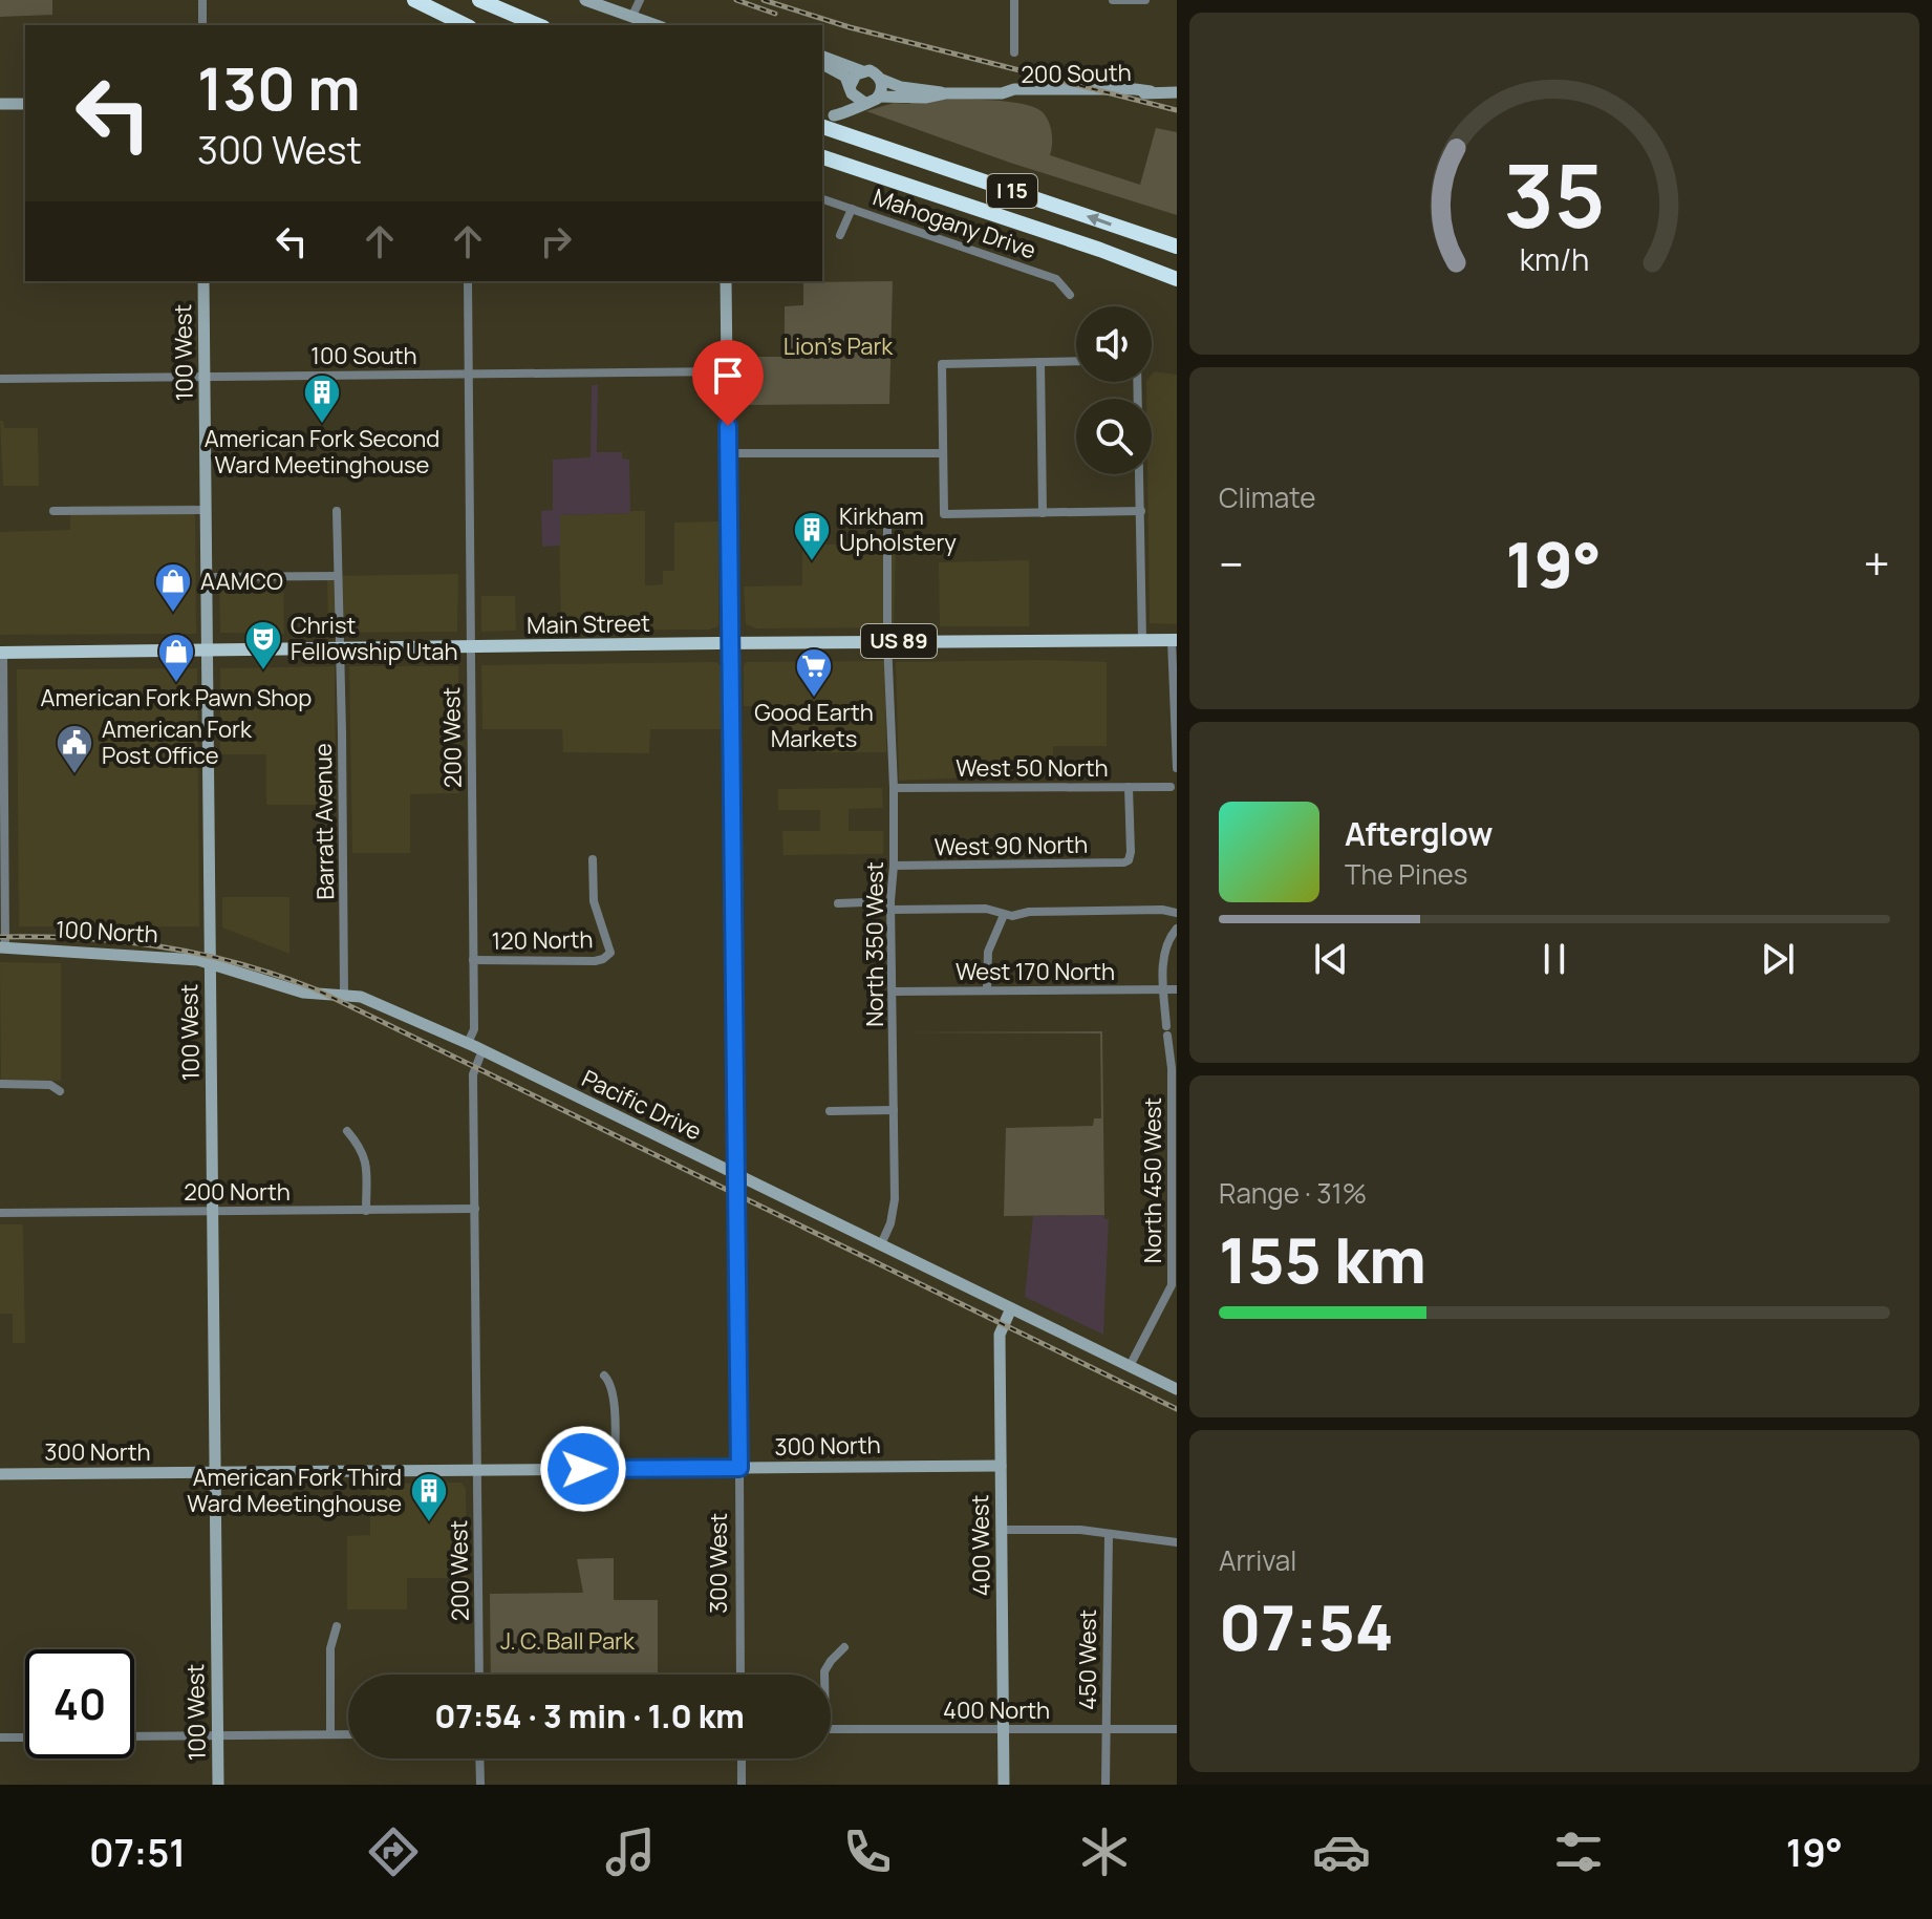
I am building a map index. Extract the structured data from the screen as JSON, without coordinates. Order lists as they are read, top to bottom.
{
  "streets": {
    "highway": ["I 15"],
    "main road": ["Main Street", "US 89"],
    "street": [
      "200 South",
      "Mahogany Drive",
      "100 West",
      "100 South",
      "200 West",
      "West 50 North",
      "Barratt Avenue",
      "West 90 North",
      "100 North",
      "120 North",
      "North 350 West",
      "West 170 North",
      "Pacific Drive",
      "North 450 West",
      "200 North",
      "300 North",
      "400 West",
      "300 West",
      "450 West",
      "400 North"
    ]
  },
  "crossings": [
    ["100 West", "100 South"],
    ["100 West", "Main Street"],
    ["100 West", "100 North"],
    ["100 West", "Pacific Drive"],
    ["100 West", "200 North"],
    ["100 West", "300 North"],
    ["100 South", "200 West"],
    ["100 South", "300 West"],
    ["Main Street", "200 West"],
    ["Main Street", "Barratt Avenue"],
    ["Main Street", "North 350 West"],
    ["Main Street", "300 West"],
    ["200 West", "120 North"],
    ["200 West", "Pacific Drive"],
    ["200 West", "200 North"],
    ["200 West", "300 North"],
    ["West 50 North", "West 90 North"],
    ["West 50 North", "North 350 West"],
    ["Barratt Avenue", "Pacific Drive"],
    ["West 90 North", "North 350 West"],
    ["100 North", "Pacific Drive"],
    ["North 350 West", "West 170 North"],
    ["North 350 West", "Pacific Drive"],
    ["West 170 North", "North 450 West"],
    ["Pacific Drive", "North 450 West"],
    ["Pacific Drive", "400 West"],
    ["Pacific Drive", "300 West"],
    ["300 North", "400 West"],
    ["300 North", "300 West"],
    ["400 West", "400 North"],
    ["450 West", "400 North"]
  ],
  "parks": ["Lion's Park", "J. C. Ball Park"],
  "places": {
    "building": ["American Fork Second Ward Meetinghouse", "Kirkham Upholstery", "American Fork Third Ward Meetinghouse"],
    "shop": ["AAMCO", "American Fork Pawn Shop"],
    "theatre": ["Christ Fellowship Utah"],
    "supermarket": ["Good Earth Markets"],
    "public building": ["American Fork Post Office"]
  },
  "page": {
    "turn": ["130 m", "300 West"],
    "tile": [
      "Climate",
      ["Range · 31%", "155 km"],
      ["Arrival", "07:54"]
    ],
    "heat": ["−", "19°", "+"],
    "song": ["Afterglow", "The Pines"],
    "limit": "40",
    "trip": "07:54 · 3 min · 1.0 km",
    "tabs": ["07:51", "19°"],
    "gauge": ["35", "km/h"]
  }
}
